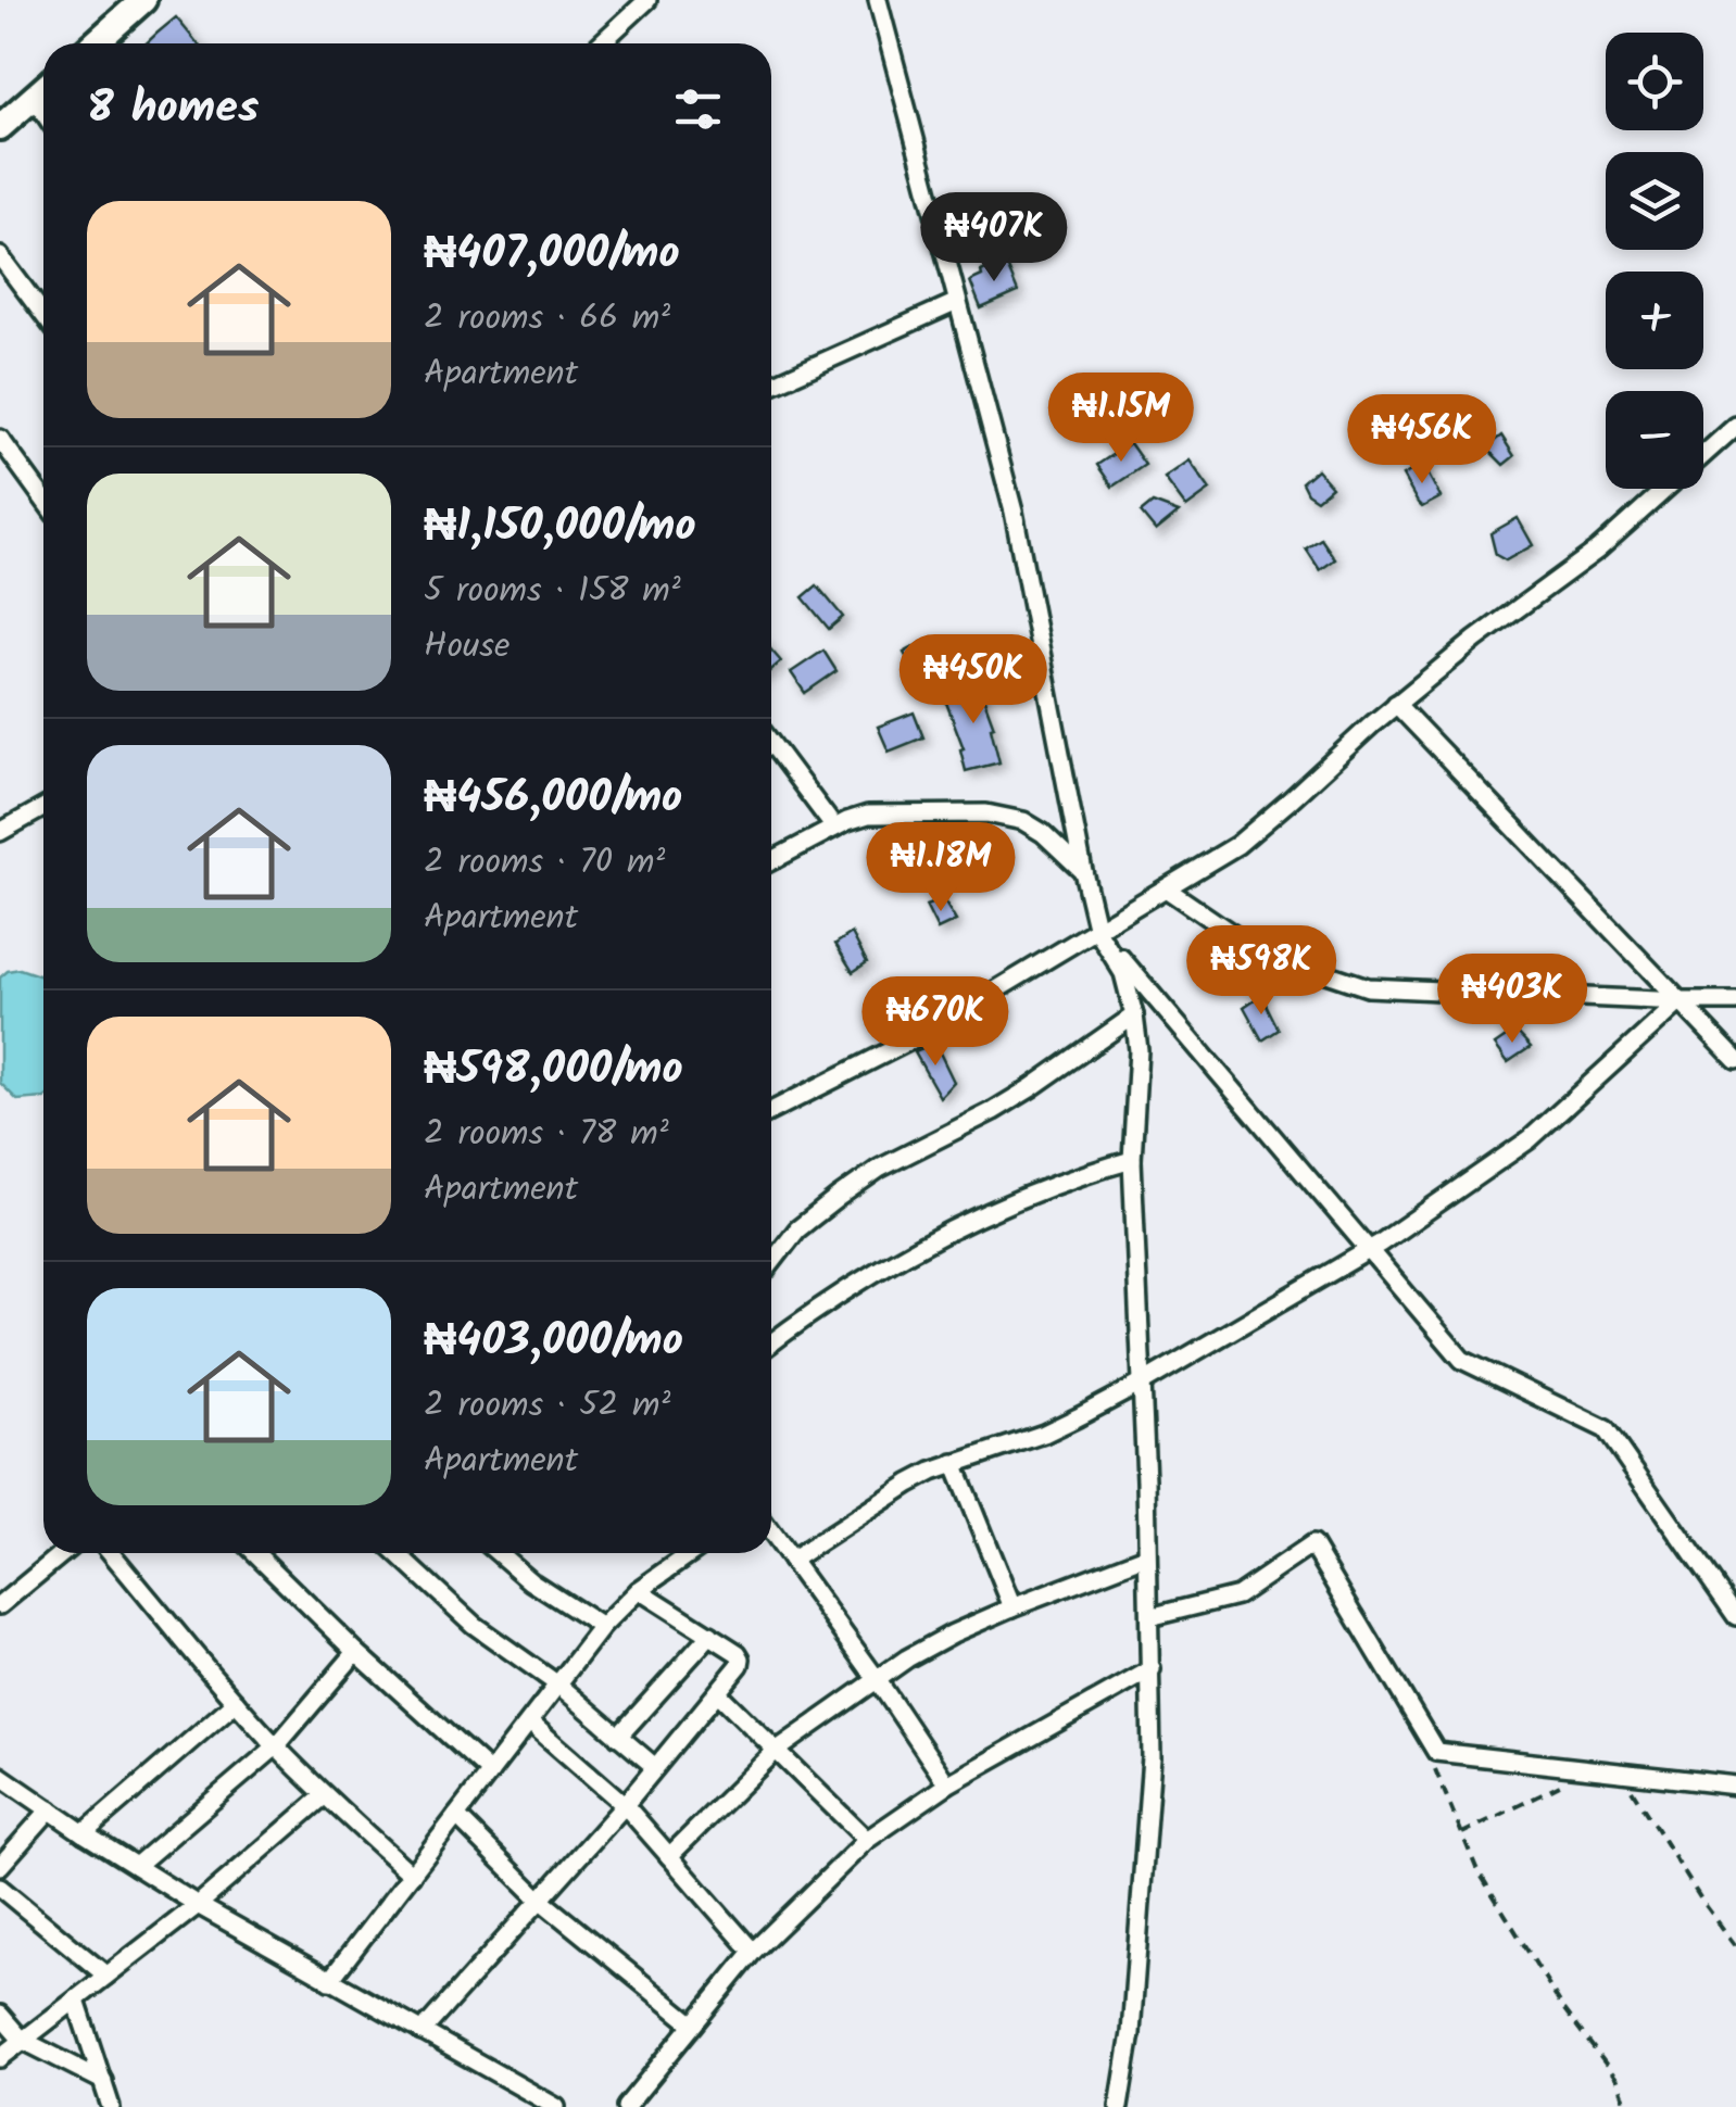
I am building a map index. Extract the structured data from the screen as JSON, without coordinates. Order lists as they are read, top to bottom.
{
  "page": {
    "map_buttons": ["+", "−"],
    "heading": "8 homes",
    "list": [
      {
        "name": "₦407,000/mo",
        "note": "2 rooms · 66 m² · Apartment"
      },
      {
        "name": "₦1,150,000/mo",
        "note": "5 rooms · 158 m² · House"
      },
      {
        "name": "₦456,000/mo",
        "note": "2 rooms · 70 m² · Apartment"
      },
      {
        "name": "₦598,000/mo",
        "note": "2 rooms · 78 m² · Apartment"
      },
      {
        "name": "₦403,000/mo",
        "note": "2 rooms · 52 m² · Apartment"
      }
    ],
    "price": [
      "₦407K",
      "₦1.15M",
      "₦456K",
      "₦450K",
      "₦1.18M",
      "₦598K",
      "₦403K",
      "₦670K"
    ]
  }
}
